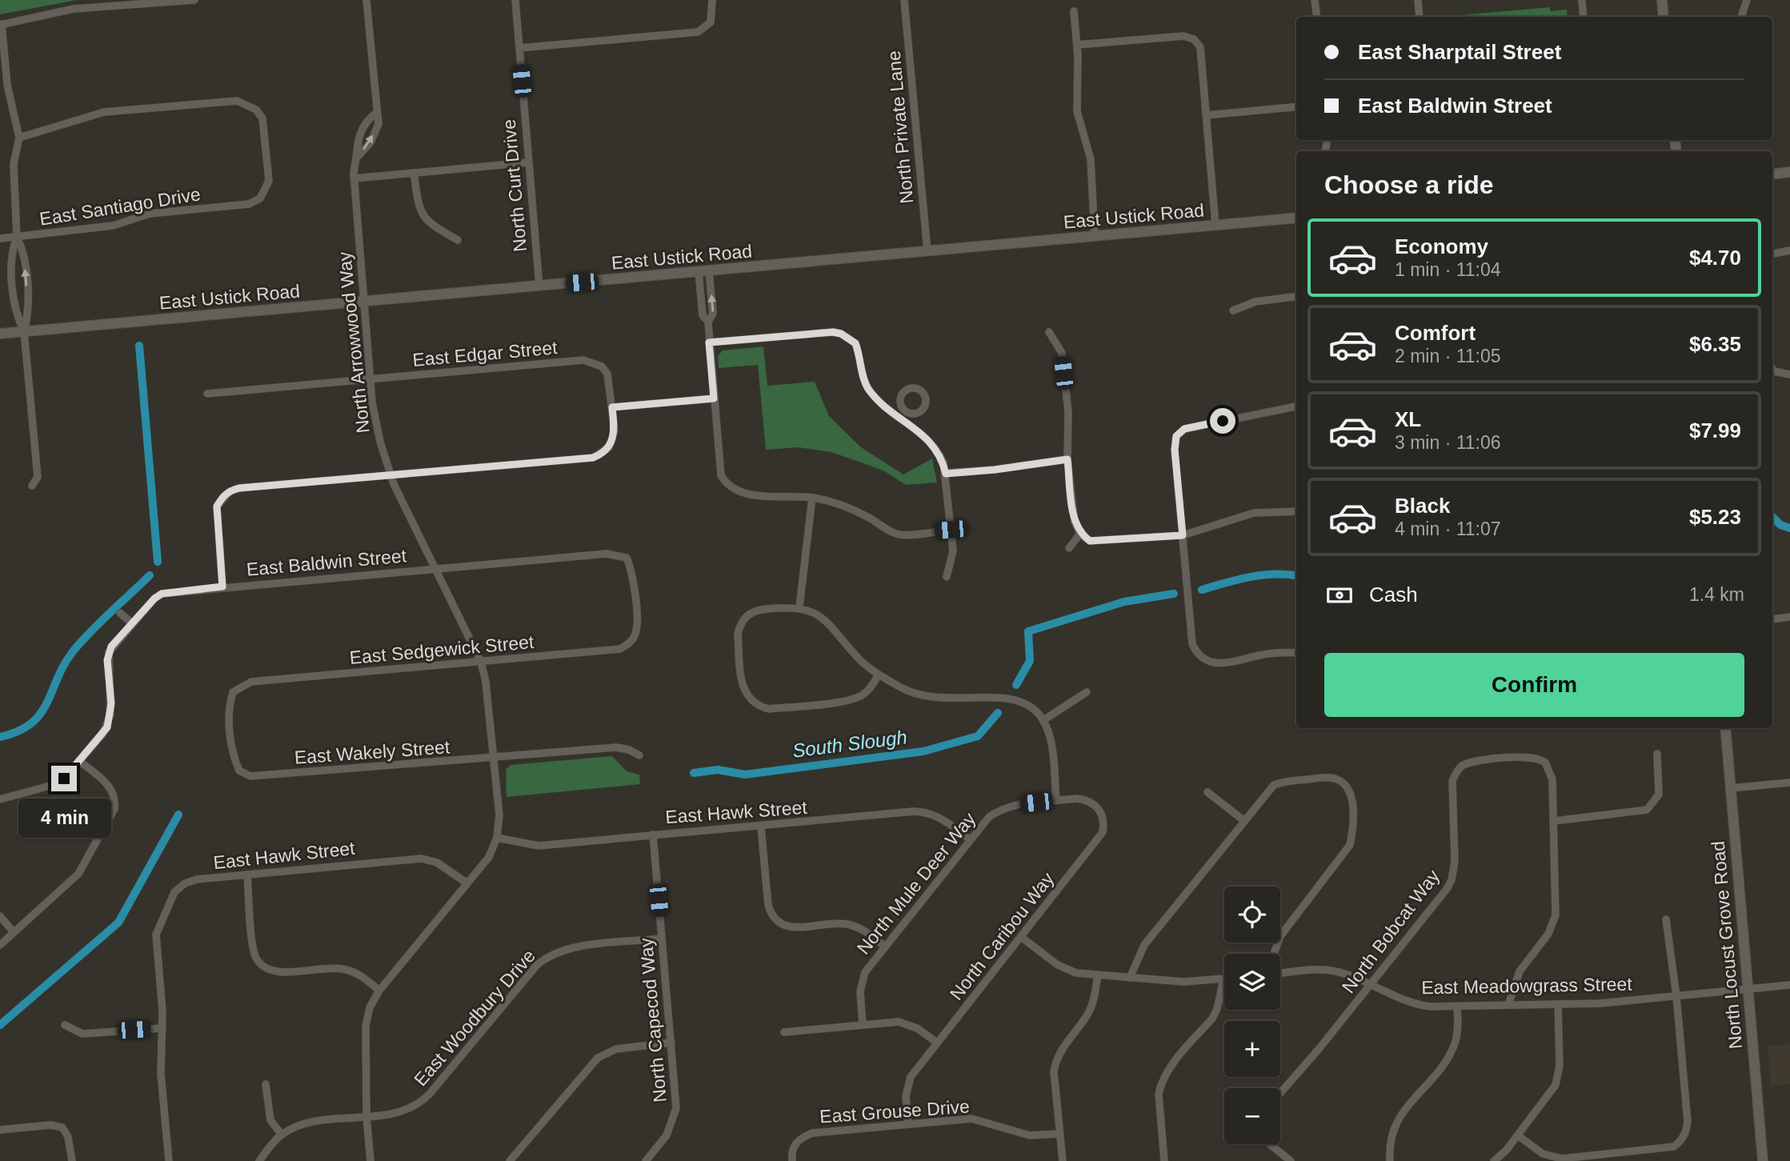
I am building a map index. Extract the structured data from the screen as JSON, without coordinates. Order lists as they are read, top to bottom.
{
  "streets": {
    "main road": ["East Ustick Road", "North Locust Grove Road"],
    "street": [
      "North Private Lane",
      "North Curt Drive",
      "East Santiago Drive",
      "North Arrowwood Way",
      "East Edgar Street",
      "East Baldwin Street",
      "East Sedgewick Street",
      "East Wakely Street",
      "East Hawk Street",
      "North Mule Deer Way",
      "North Bobcat Way",
      "North Caribou Way",
      "East Meadowgrass Street",
      "East Woodbury Drive",
      "North Capecod Way",
      "East Grouse Drive"
    ]
  },
  "crossings": [
    ["North Private Lane", "East Ustick Road"],
    ["North Curt Drive", "East Ustick Road"],
    ["East Ustick Road", "North Arrowwood Way"],
    ["North Arrowwood Way", "East Edgar Street"],
    ["North Arrowwood Way", "East Baldwin Street"],
    ["North Arrowwood Way", "East Sedgewick Street"],
    ["North Arrowwood Way", "East Wakely Street"],
    ["North Arrowwood Way", "East Hawk Street"],
    ["North Arrowwood Way", "East Woodbury Drive"],
    ["East Baldwin Street", "East Sedgewick Street"],
    ["East Sedgewick Street", "East Wakely Street"],
    ["East Hawk Street", "North Mule Deer Way"],
    ["East Hawk Street", "North Capecod Way"],
    ["North Mule Deer Way", "North Caribou Way"],
    ["North Bobcat Way", "East Meadowgrass Street"],
    ["North Caribou Way", "East Grouse Drive"],
    ["North Locust Grove Road", "East Meadowgrass Street"],
    ["East Woodbury Drive", "North Capecod Way"]
  ],
  "water": ["South Slough"],
  "page": {
    "banner": ["East Sharptail Street", "East Baldwin Street"],
    "heading": "Choose a ride",
    "list": [
      {
        "name": "Economy",
        "note": "1 min · 11:04",
        "value": "$4.70"
      },
      {
        "name": "Comfort",
        "note": "2 min · 11:05",
        "value": "$6.35"
      },
      {
        "name": "XL",
        "note": "3 min · 11:06",
        "value": "$7.99"
      },
      {
        "name": "Black",
        "note": "4 min · 11:07",
        "value": "$5.23"
      }
    ],
    "pay": ["Cash", "1.4 km"],
    "buttons": "Confirm",
    "bubble": "4 min",
    "map_buttons": ["+", "−"]
  }
}
